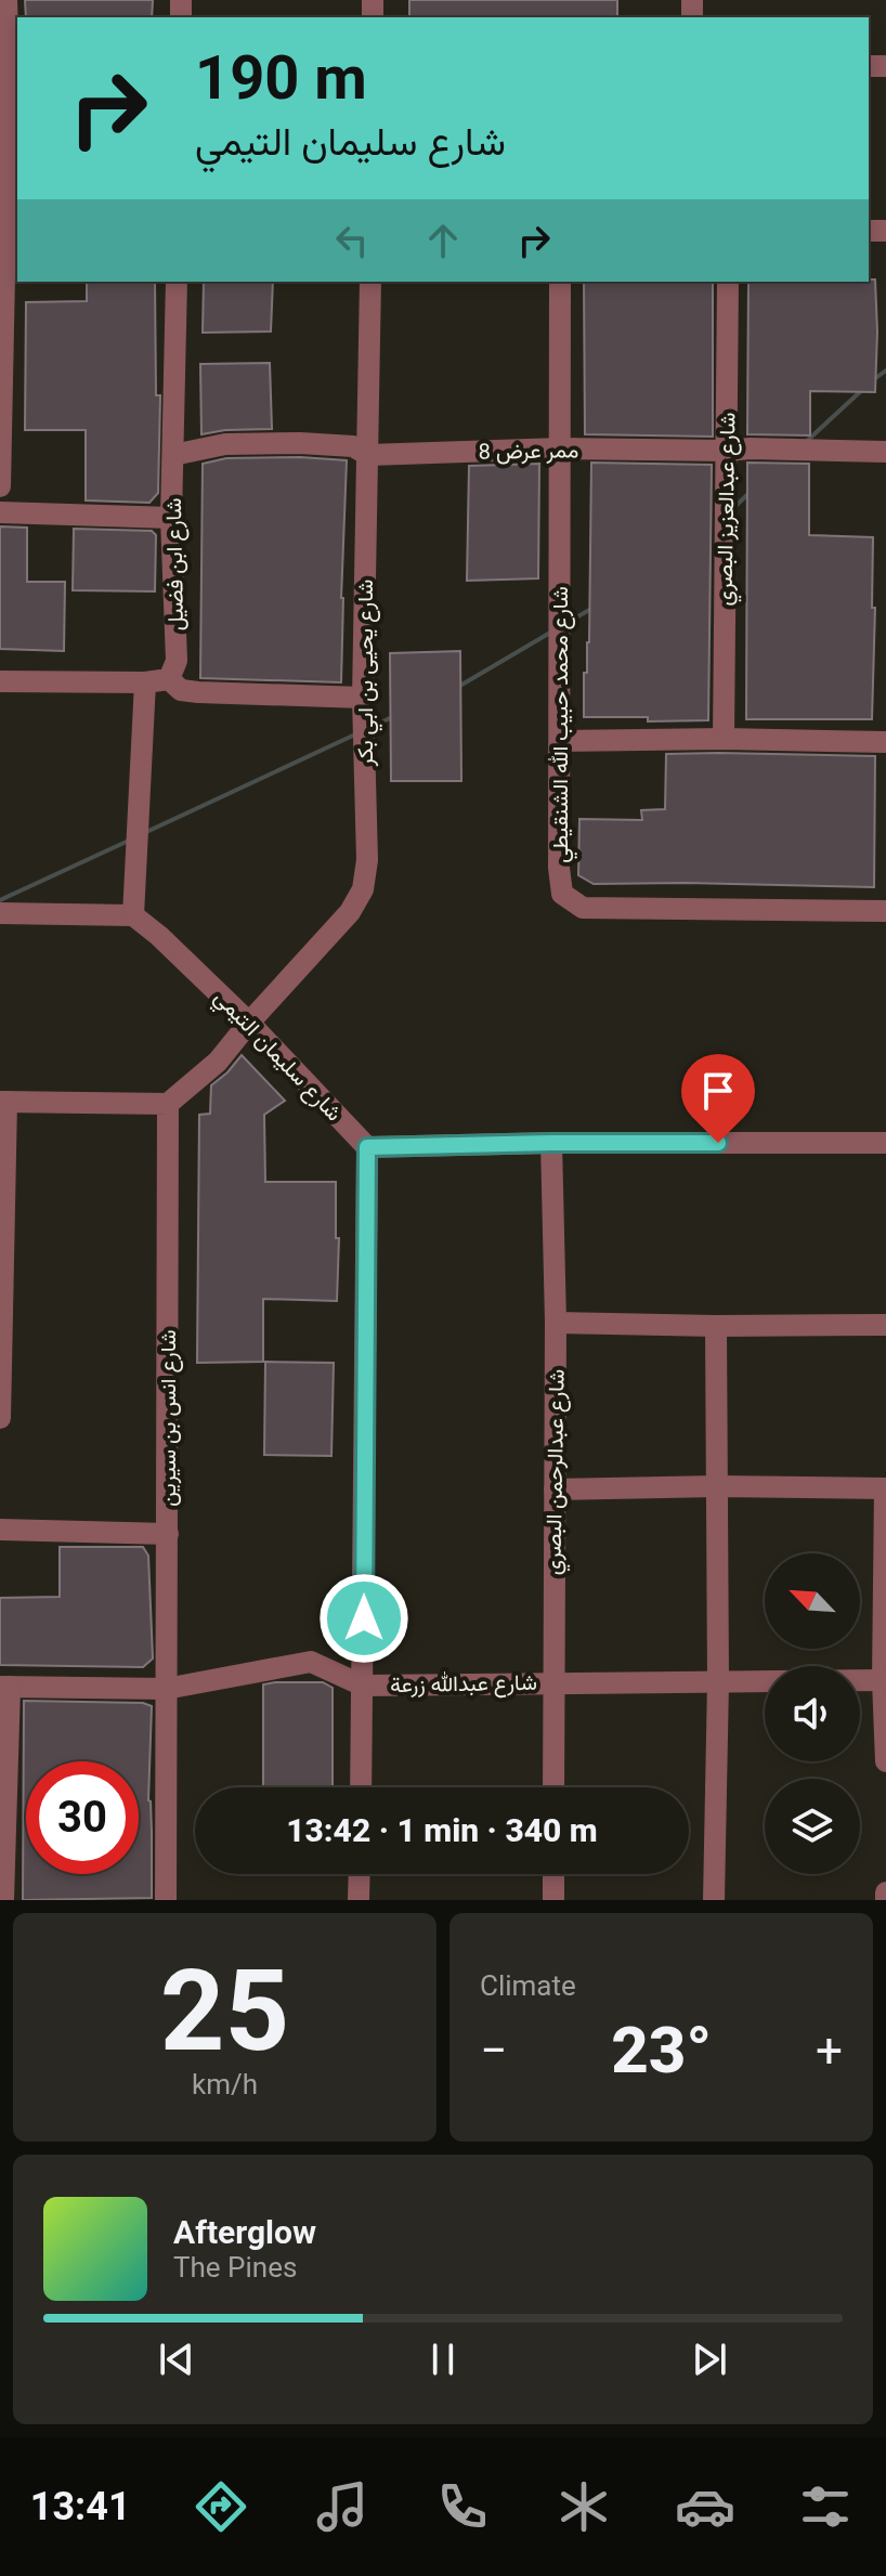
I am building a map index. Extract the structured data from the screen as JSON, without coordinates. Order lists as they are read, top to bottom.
{
  "streets": {
    "street": [
      "ممر عرض 8",
      "شارع عبدالعزيز البصري",
      "شارع ابن فضيل",
      "شارع يحيى بن ابي بكر",
      "شارع محمد حبيب الله الشنقيطي",
      "شارع سليمان التيمي",
      "شارع انس بن سيرين",
      "شارع عبدالرحمن البصري",
      "شارع عبدالله زرعة"
    ]
  },
  "crossings": [
    ["ممر عرض 8", "شارع عبدالعزيز البصري"],
    ["ممر عرض 8", "شارع ابن فضيل"],
    ["ممر عرض 8", "شارع يحيى بن ابي بكر"],
    ["ممر عرض 8", "شارع محمد حبيب الله الشنقيطي"],
    ["شارع يحيى بن ابي بكر", "شارع سليمان التيمي"],
    ["شارع يحيى بن ابي بكر", "شارع انس بن سيرين"],
    ["شارع انس بن سيرين", "شارع عبدالله زرعة"],
    ["شارع عبدالرحمن البصري", "شارع عبدالله زرعة"]
  ],
  "north": "top left",
  "page": {
    "turn": ["190 m", "شارع سليمان التيمي"],
    "limit": "30",
    "trip": "13:42 · 1 min · 340 m",
    "tile": [
      ["25", "km/h"],
      "Climate"
    ],
    "heat": ["−", "23°", "+"],
    "song": ["Afterglow", "The Pines"],
    "tabs": "13:41"
  }
}
